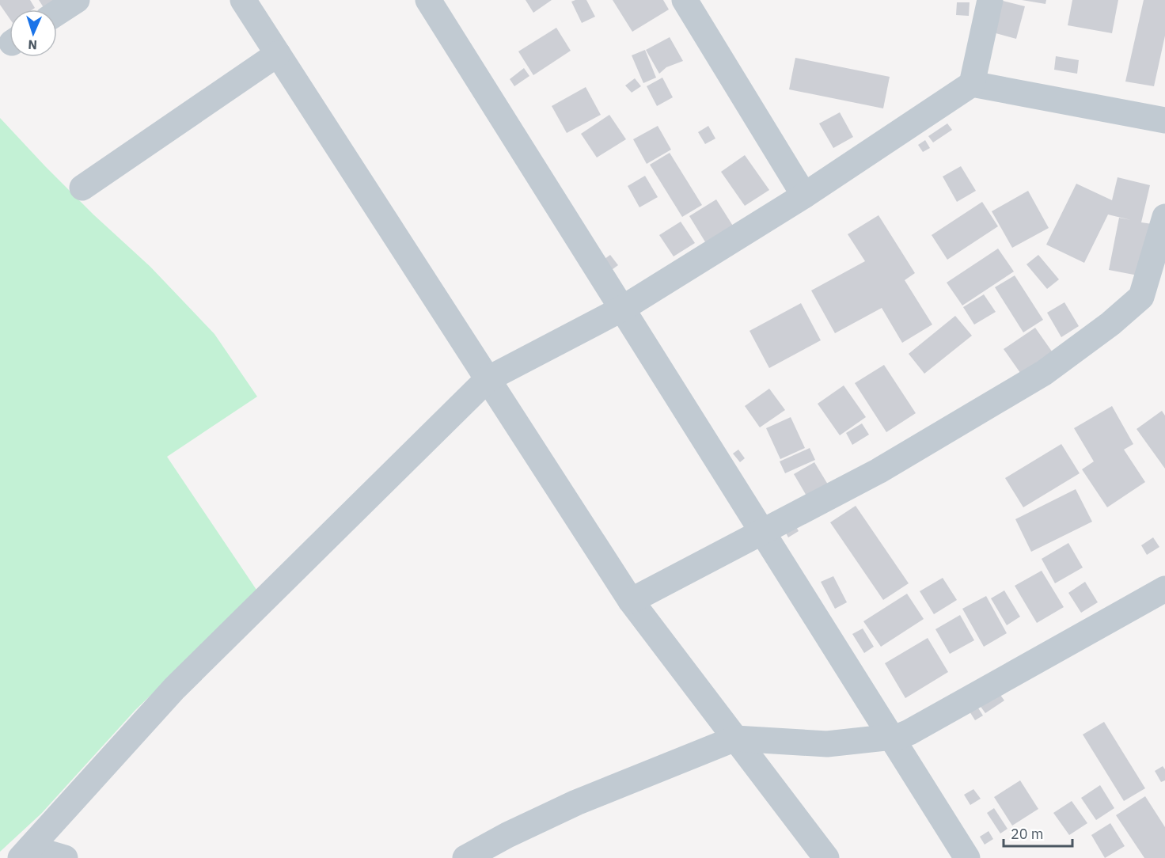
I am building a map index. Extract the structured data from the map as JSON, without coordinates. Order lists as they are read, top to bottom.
{
  "scale_bar": "20 m",
  "north": "bottom"
}
